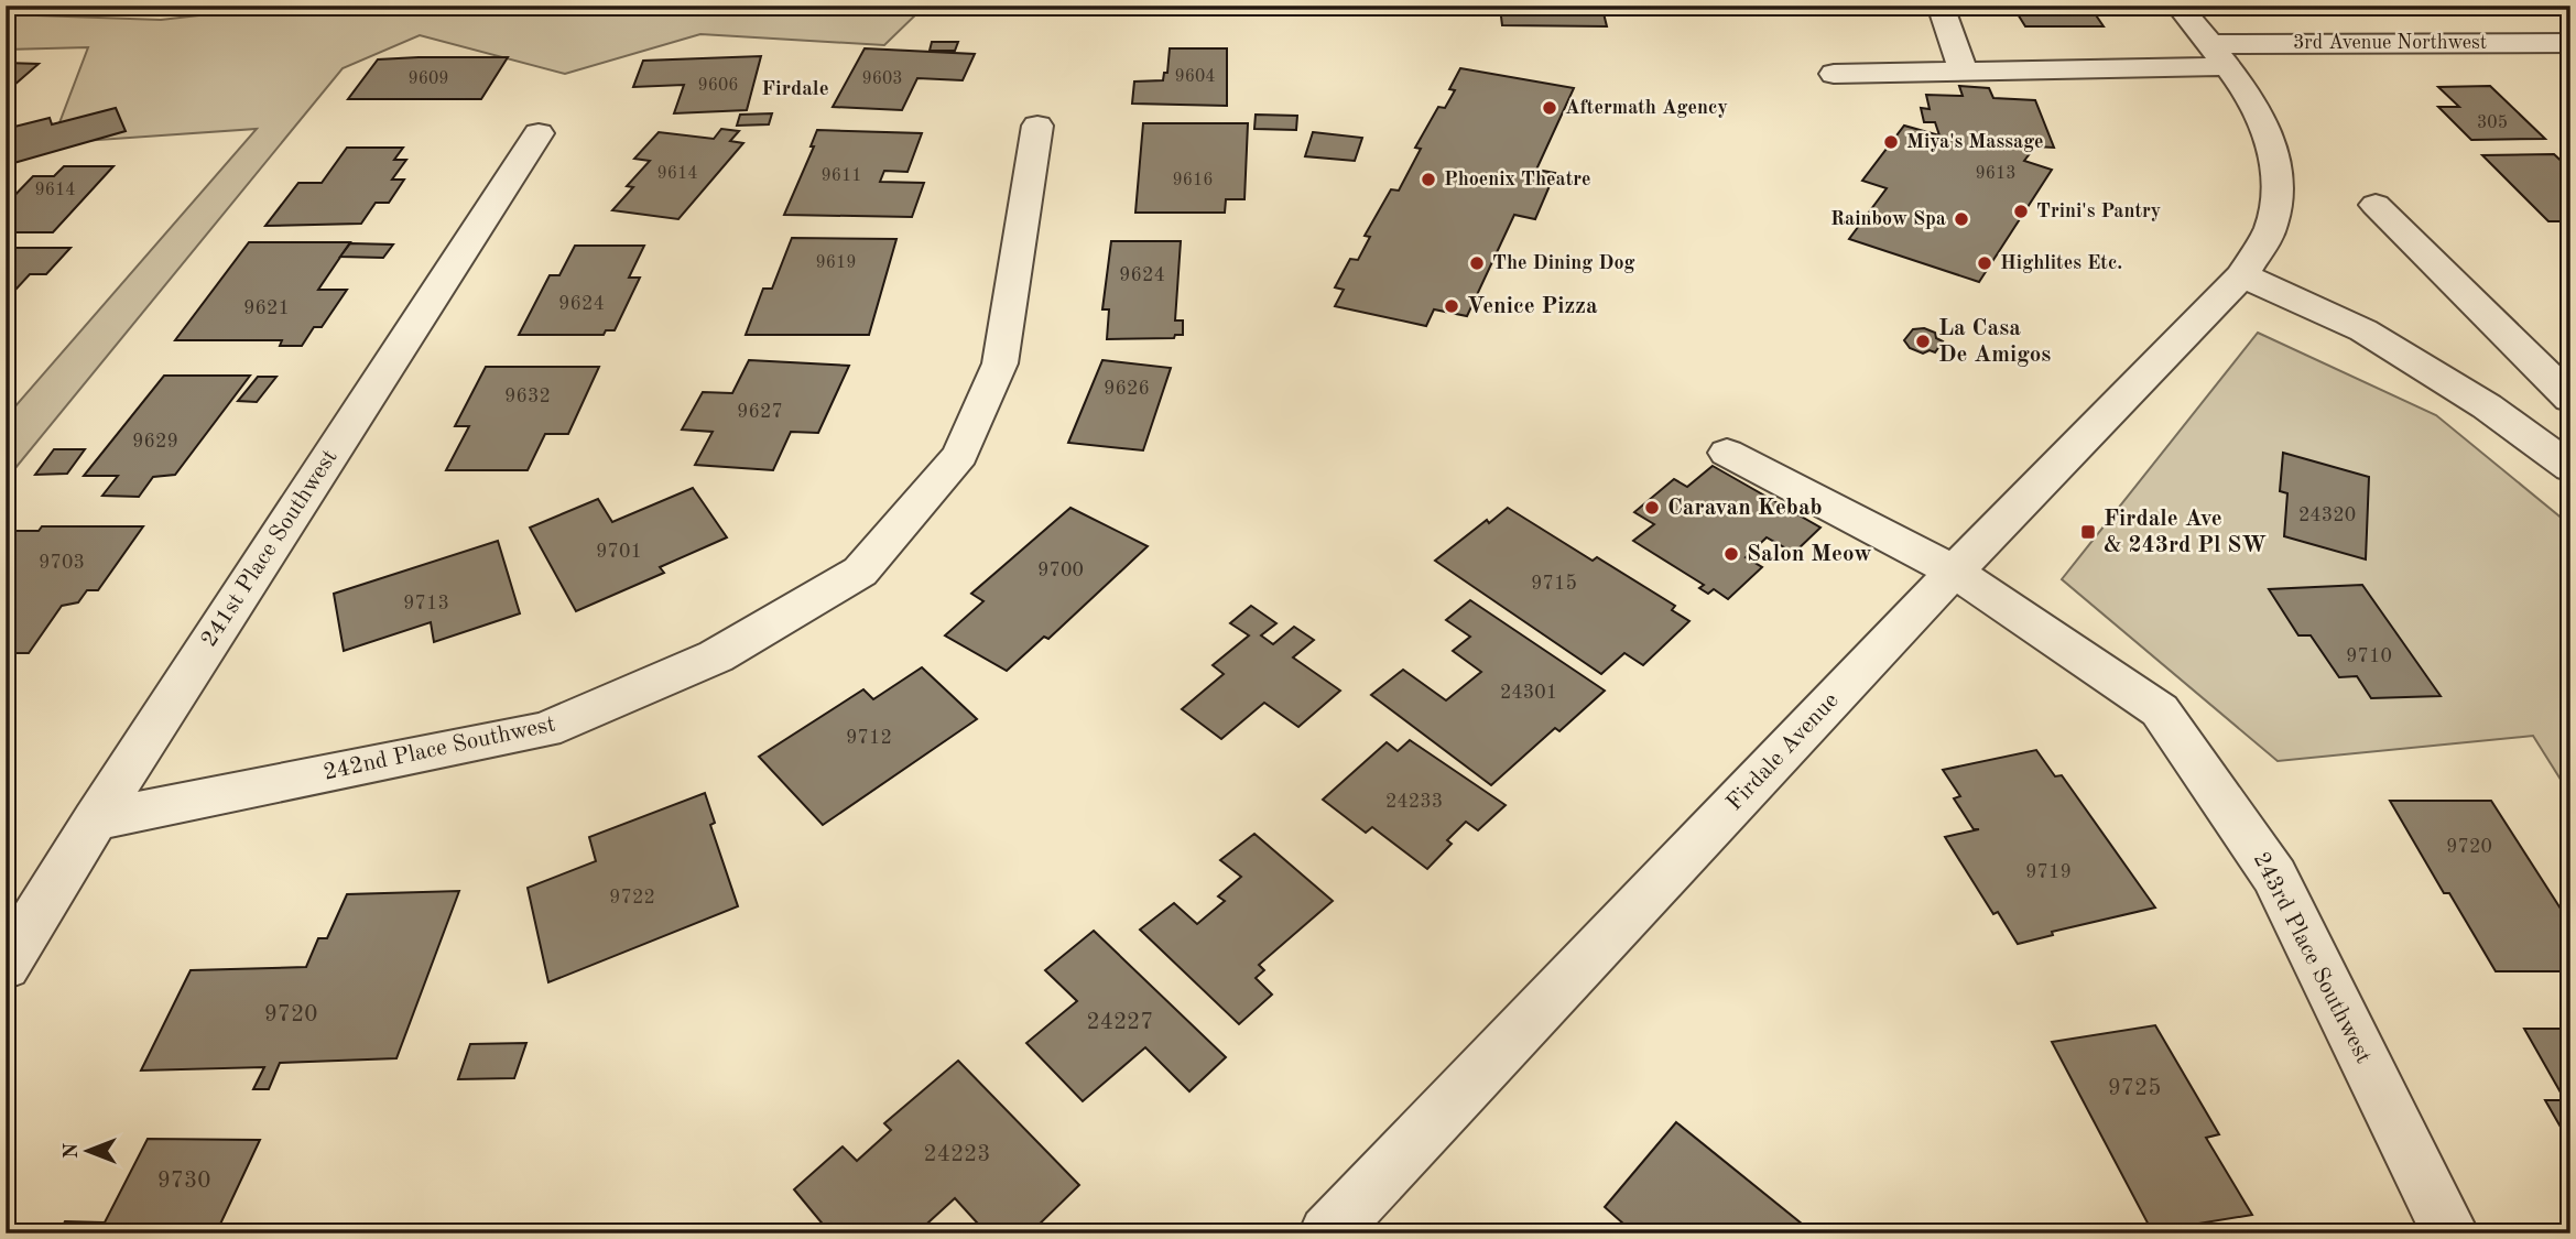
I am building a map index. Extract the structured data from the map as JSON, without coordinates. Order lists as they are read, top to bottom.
{
  "streets": {
    "street": [
      "3rd Avenue Northwest",
      "241st Place Southwest",
      "242nd Place Southwest",
      "Firdale Avenue",
      "243rd Place Southwest"
    ]
  },
  "crossings": [
    ["3rd Avenue Northwest", "Firdale Avenue"],
    ["241st Place Southwest", "242nd Place Southwest"],
    ["Firdale Avenue", "243rd Place Southwest"]
  ],
  "districts": ["Firdale"],
  "places": {
    "other": [
      "Aftermath Agency",
      "Miya's Massage",
      "Phoenix Theatre",
      "Trini's Pantry",
      "Rainbow Spa",
      "The Dining Dog",
      "Highlites Etc.",
      "Venice Pizza",
      "La Casa De Amigos",
      "Caravan Kebab",
      "Salon Meow"
    ],
    "transit": ["Firdale Ave & 243rd Pl SW"]
  },
  "house_numbers": [
    "9604",
    "9609",
    "9603",
    "9606",
    "305",
    "9614",
    "9613",
    "9611",
    "9616",
    "9614",
    "9619",
    "9624",
    "9624",
    "9621",
    "9626",
    "9632",
    "9627",
    "9629",
    "24320",
    "9701",
    "9703",
    "9700",
    "9715",
    "9713",
    "9710",
    "24301",
    "9712",
    "24233",
    "9720",
    "9719",
    "9722",
    "9720",
    "24227",
    "9725",
    "24223",
    "9730"
  ],
  "north": "left"
}
